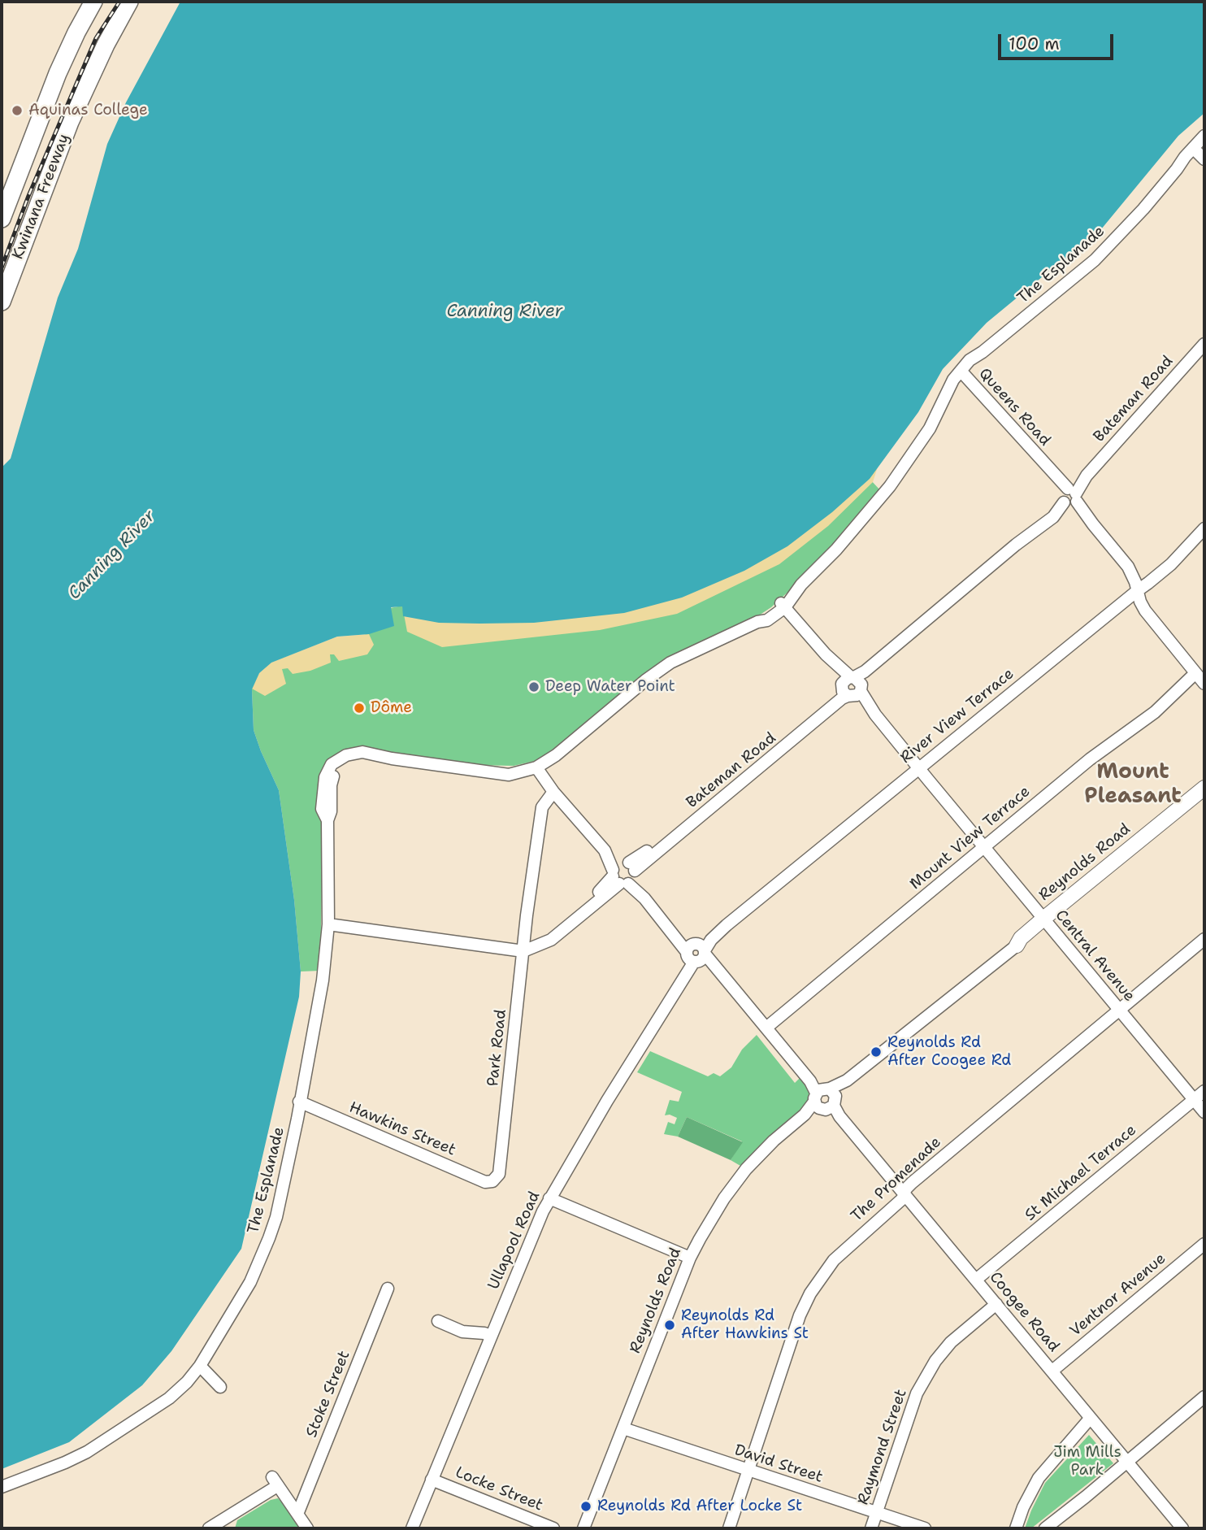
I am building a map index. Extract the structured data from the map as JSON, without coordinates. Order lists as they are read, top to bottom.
{
  "streets": {
    "highway": ["Kwinana Freeway"],
    "main road": ["Reynolds Road"],
    "street": [
      "The Esplanade",
      "Bateman Road",
      "Queens Road",
      "River View Terrace",
      "Mount View Terrace",
      "Central Avenue",
      "Park Road",
      "Hawkins Street",
      "St Michael Terrace",
      "The Promenade",
      "Ullapool Road",
      "Ventnor Avenue",
      "Coogee Road",
      "Stoke Street",
      "Raymond Street",
      "David Street",
      "Locke Street"
    ]
  },
  "crossings": [
    ["The Esplanade", "Bateman Road"],
    ["The Esplanade", "Queens Road"],
    ["The Esplanade", "Central Avenue"],
    ["The Esplanade", "Hawkins Street"],
    ["The Esplanade", "Coogee Road"],
    ["Bateman Road", "Queens Road"],
    ["Bateman Road", "Central Avenue"],
    ["Bateman Road", "Park Road"],
    ["Bateman Road", "Coogee Road"],
    ["Queens Road", "River View Terrace"],
    ["Queens Road", "Mount View Terrace"],
    ["River View Terrace", "Central Avenue"],
    ["River View Terrace", "Ullapool Road"],
    ["River View Terrace", "Coogee Road"],
    ["Mount View Terrace", "Central Avenue"],
    ["Mount View Terrace", "Coogee Road"],
    ["Reynolds Road", "Central Avenue"],
    ["Reynolds Road", "Coogee Road"],
    ["Reynolds Road", "David Street"],
    ["Central Avenue", "St Michael Terrace"],
    ["Central Avenue", "The Promenade"],
    ["Park Road", "Hawkins Street"],
    ["Park Road", "Coogee Road"],
    ["St Michael Terrace", "Coogee Road"],
    ["The Promenade", "Coogee Road"],
    ["The Promenade", "David Street"],
    ["Ullapool Road", "Coogee Road"],
    ["Ullapool Road", "Locke Street"],
    ["Ventnor Avenue", "Coogee Road"],
    ["Coogee Road", "Raymond Street"],
    ["Raymond Street", "David Street"]
  ],
  "districts": ["Mount Pleasant"],
  "water": ["Canning River"],
  "parks": ["Jim Mills Park"],
  "places": [
    "Aquinas College",
    "Deep Water Point",
    "Dôme",
    "Reynolds Rd After Coogee Rd",
    "Reynolds Rd After Hawkins St",
    "Reynolds Rd After Locke St"
  ],
  "scale_bar": "100 m"
}
